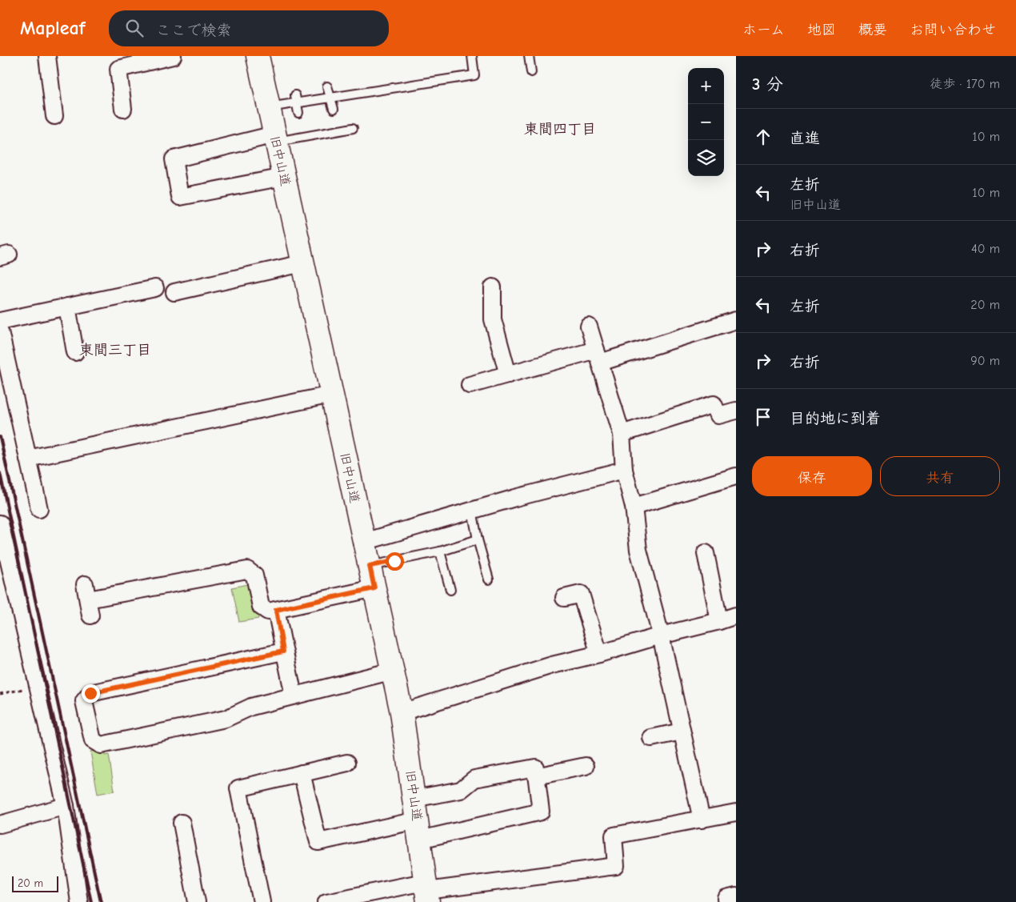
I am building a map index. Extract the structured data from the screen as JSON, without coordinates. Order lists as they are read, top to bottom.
{
  "streets": {
    "main road": ["旧中山道"]
  },
  "districts": ["東間四丁目", "東間三丁目"],
  "scale_bar": "20 m",
  "page": {
    "header": "Mapleaf",
    "search": "ここで検索",
    "nav": [
      "ホーム",
      "地図",
      "概要",
      "お問い合わせ"
    ],
    "heading": ["3 分", "徒歩 · 170 m"],
    "map_buttons": ["+", "−"],
    "list": [
      ["直進", "10 m"],
      ["左折", "旧中山道", "10 m"],
      ["右折", "40 m"],
      ["左折", "20 m"],
      ["右折", "90 m"],
      "目的地に到着"
    ],
    "buttons": ["保存", "共有"],
    "scale": "20 m"
  }
}
